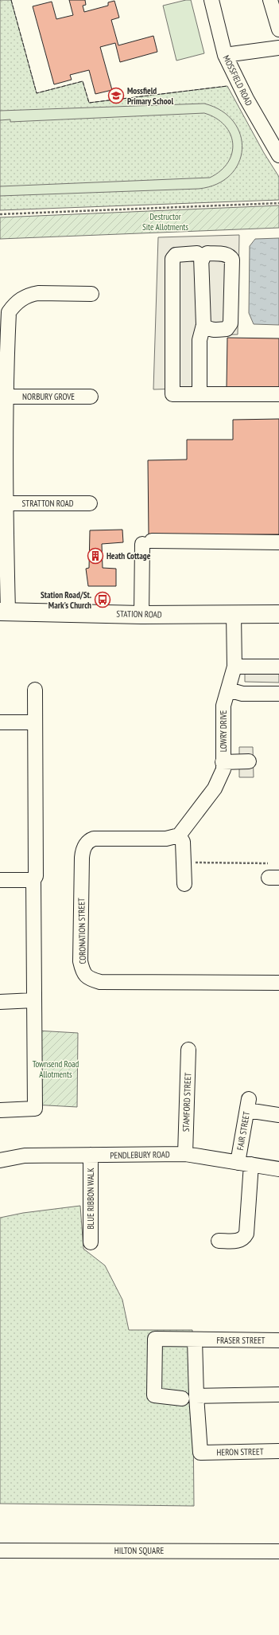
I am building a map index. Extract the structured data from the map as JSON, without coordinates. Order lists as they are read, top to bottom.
{
  "streets": {
    "main road": ["STATION ROAD"],
    "street": [
      "MOSSFIELD ROAD",
      "NORBURY GROVE",
      "STRATTON ROAD",
      "LOWRY DRIVE",
      "CORONATION STREET",
      "STAMFORD STREET",
      "FAIR STREET",
      "PENDLEBURY ROAD",
      "BLUE RIBBON WALK",
      "FRASER STREET",
      "HERON STREET",
      "HILTON SQUARE"
    ]
  },
  "crossings": [
    ["STATION ROAD", "LOWRY DRIVE"],
    ["LOWRY DRIVE", "CORONATION STREET"],
    ["STAMFORD STREET", "PENDLEBURY ROAD"],
    ["FAIR STREET", "PENDLEBURY ROAD"],
    ["PENDLEBURY ROAD", "BLUE RIBBON WALK"]
  ],
  "parks": ["Destructor Site Allotments", "Townsend Road Allotments"],
  "places": {
    "school or university": ["Mossfield Primary School"],
    "building": ["Heath Cottage"],
    "bus stop": ["Station Road/St. Mark's Church"]
  }
}
